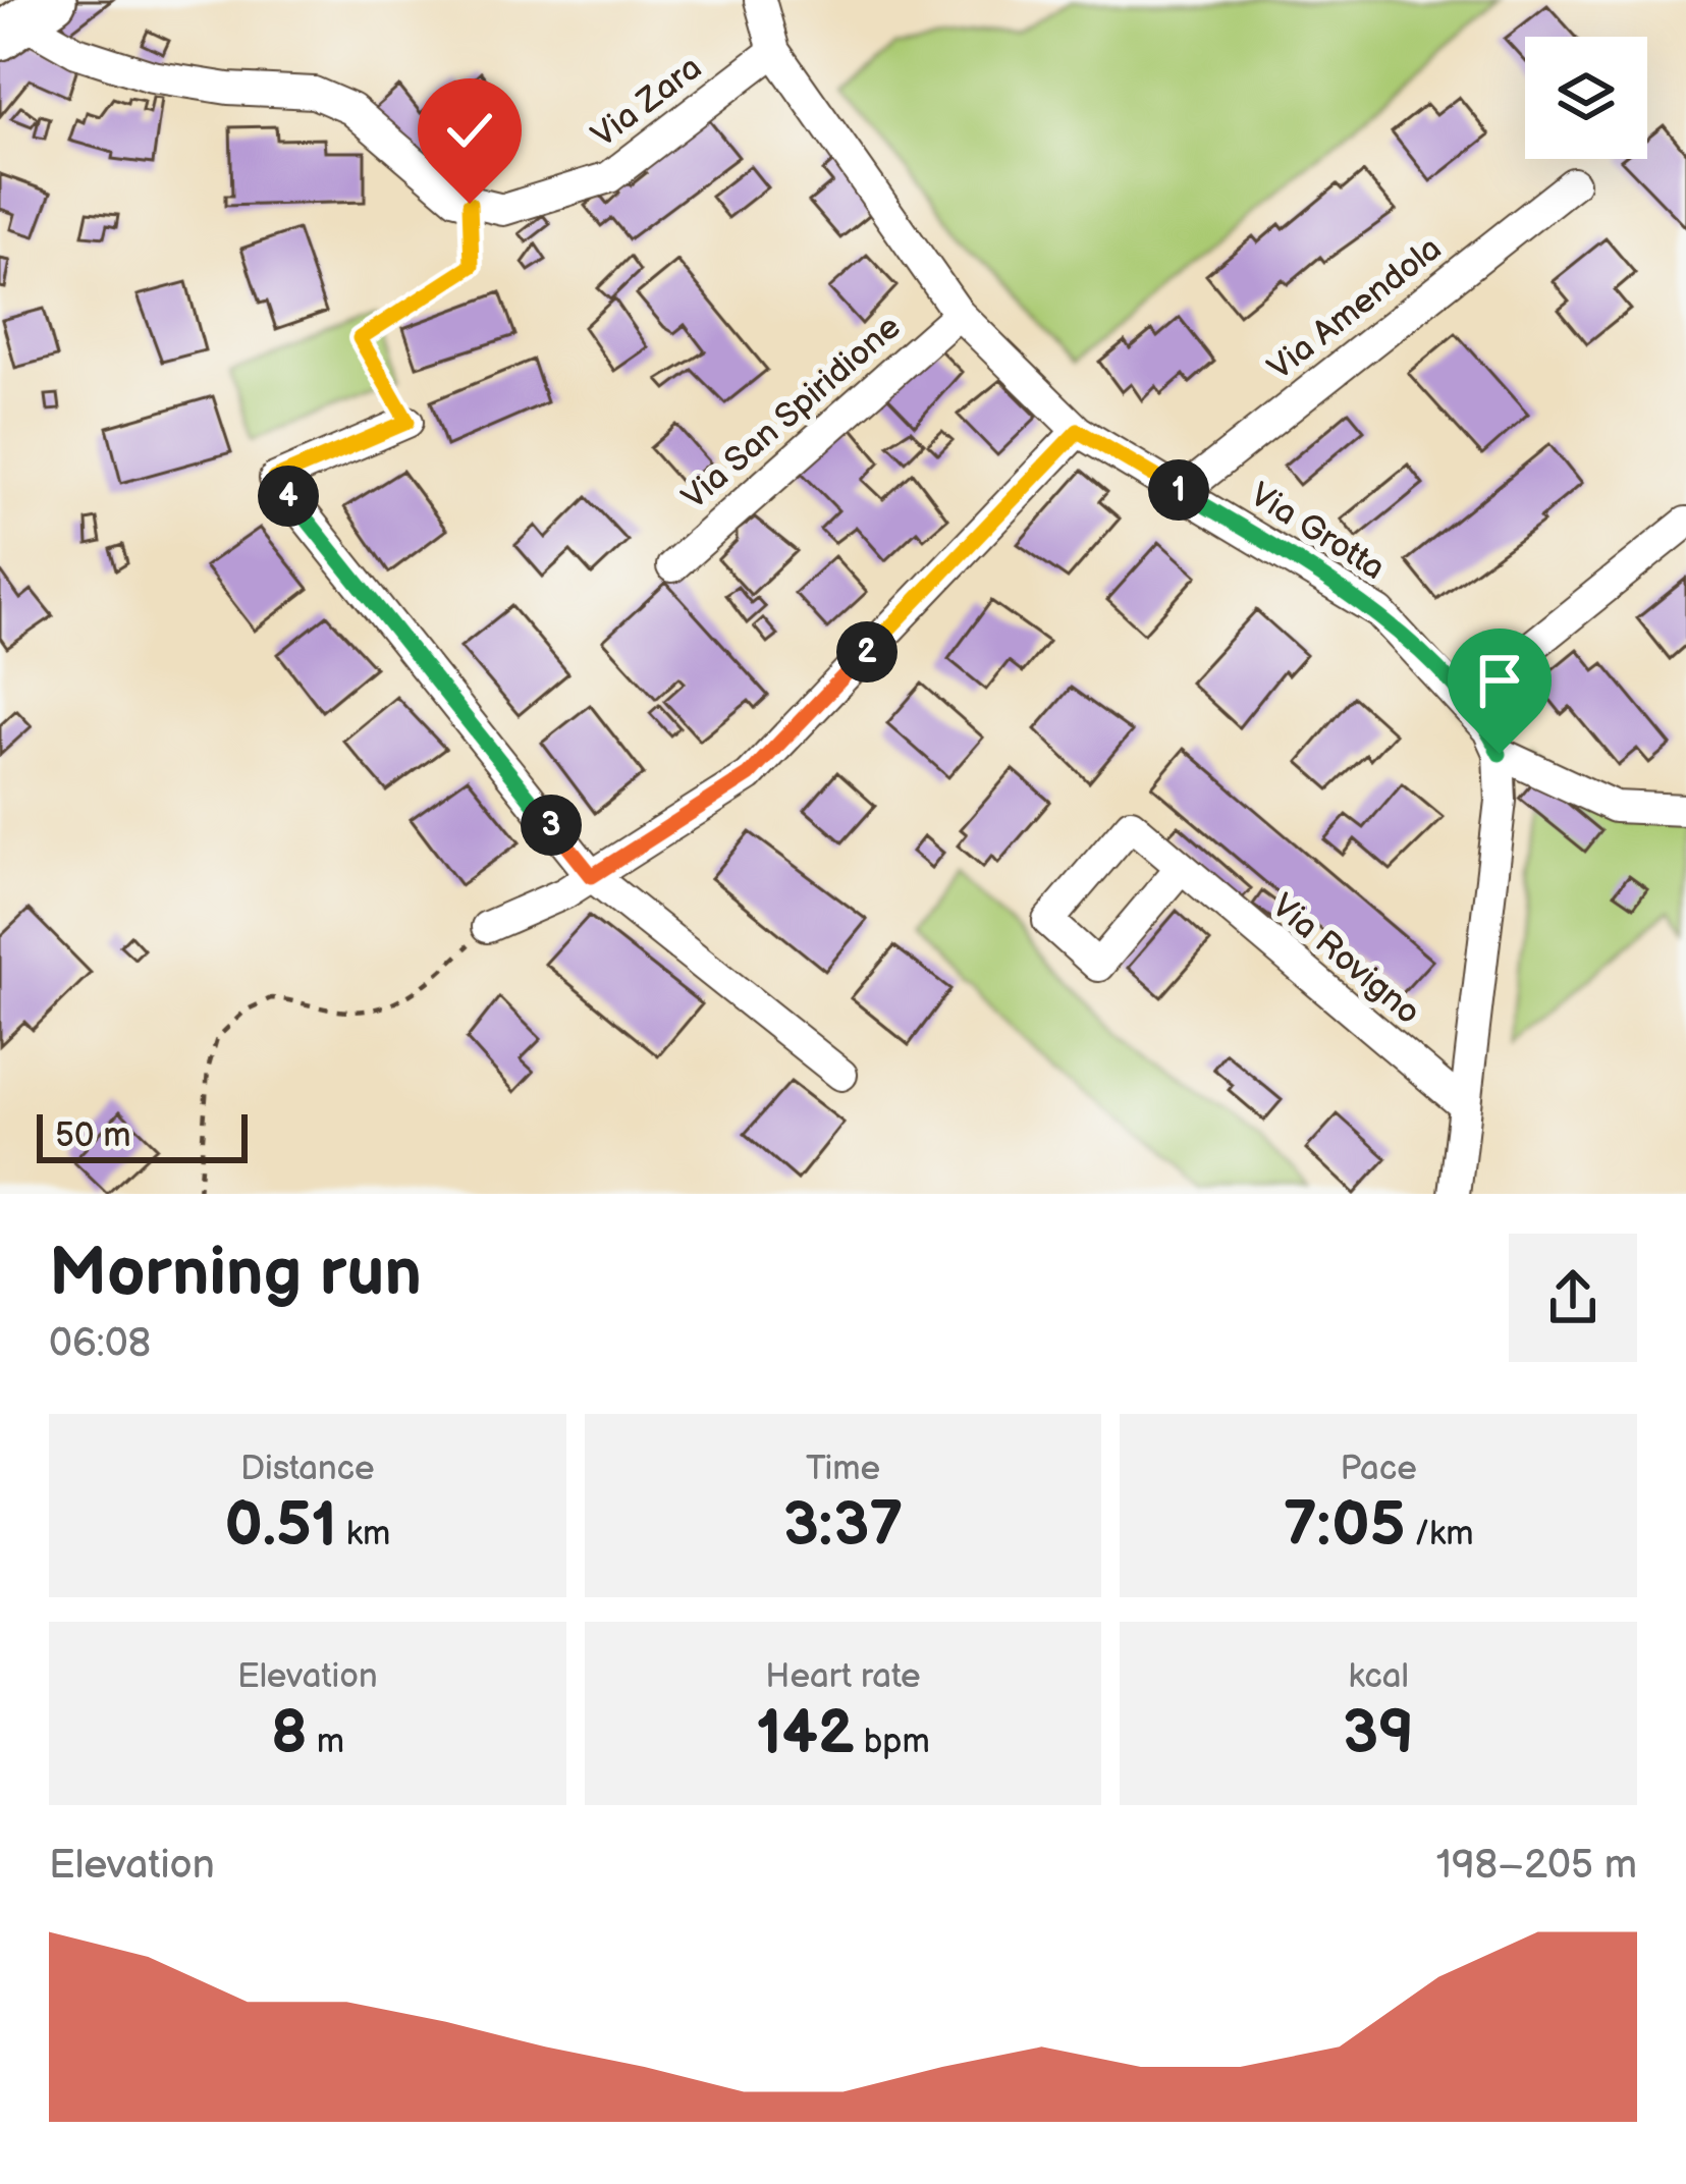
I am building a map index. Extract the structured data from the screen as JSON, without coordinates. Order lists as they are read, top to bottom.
{
  "streets": {
    "street": [
      "Via Zara",
      "Via Amendola",
      "Via San Spiridione",
      "Via Grotta",
      "Via Rovigno"
    ]
  },
  "crossings": [
    ["Via Zara", "Via Grotta"],
    ["Via Amendola", "Via Grotta"],
    ["Via San Spiridione", "Via Grotta"]
  ],
  "scale_bar": "50 m",
  "page": {
    "pins": [
      "1",
      "4",
      "2",
      "3"
    ],
    "scale": "50 m",
    "heading": ["Morning run", "06:08"],
    "stats": [
      ["Distance", "0.51 km"],
      ["Time", "3:37"],
      ["Pace", "7:05 /km"],
      ["Elevation", "8 m"],
      ["Heart rate", "142 bpm"],
      ["kcal", "39"]
    ],
    "chart": ["Elevation", "198–205 m"]
  }
}
